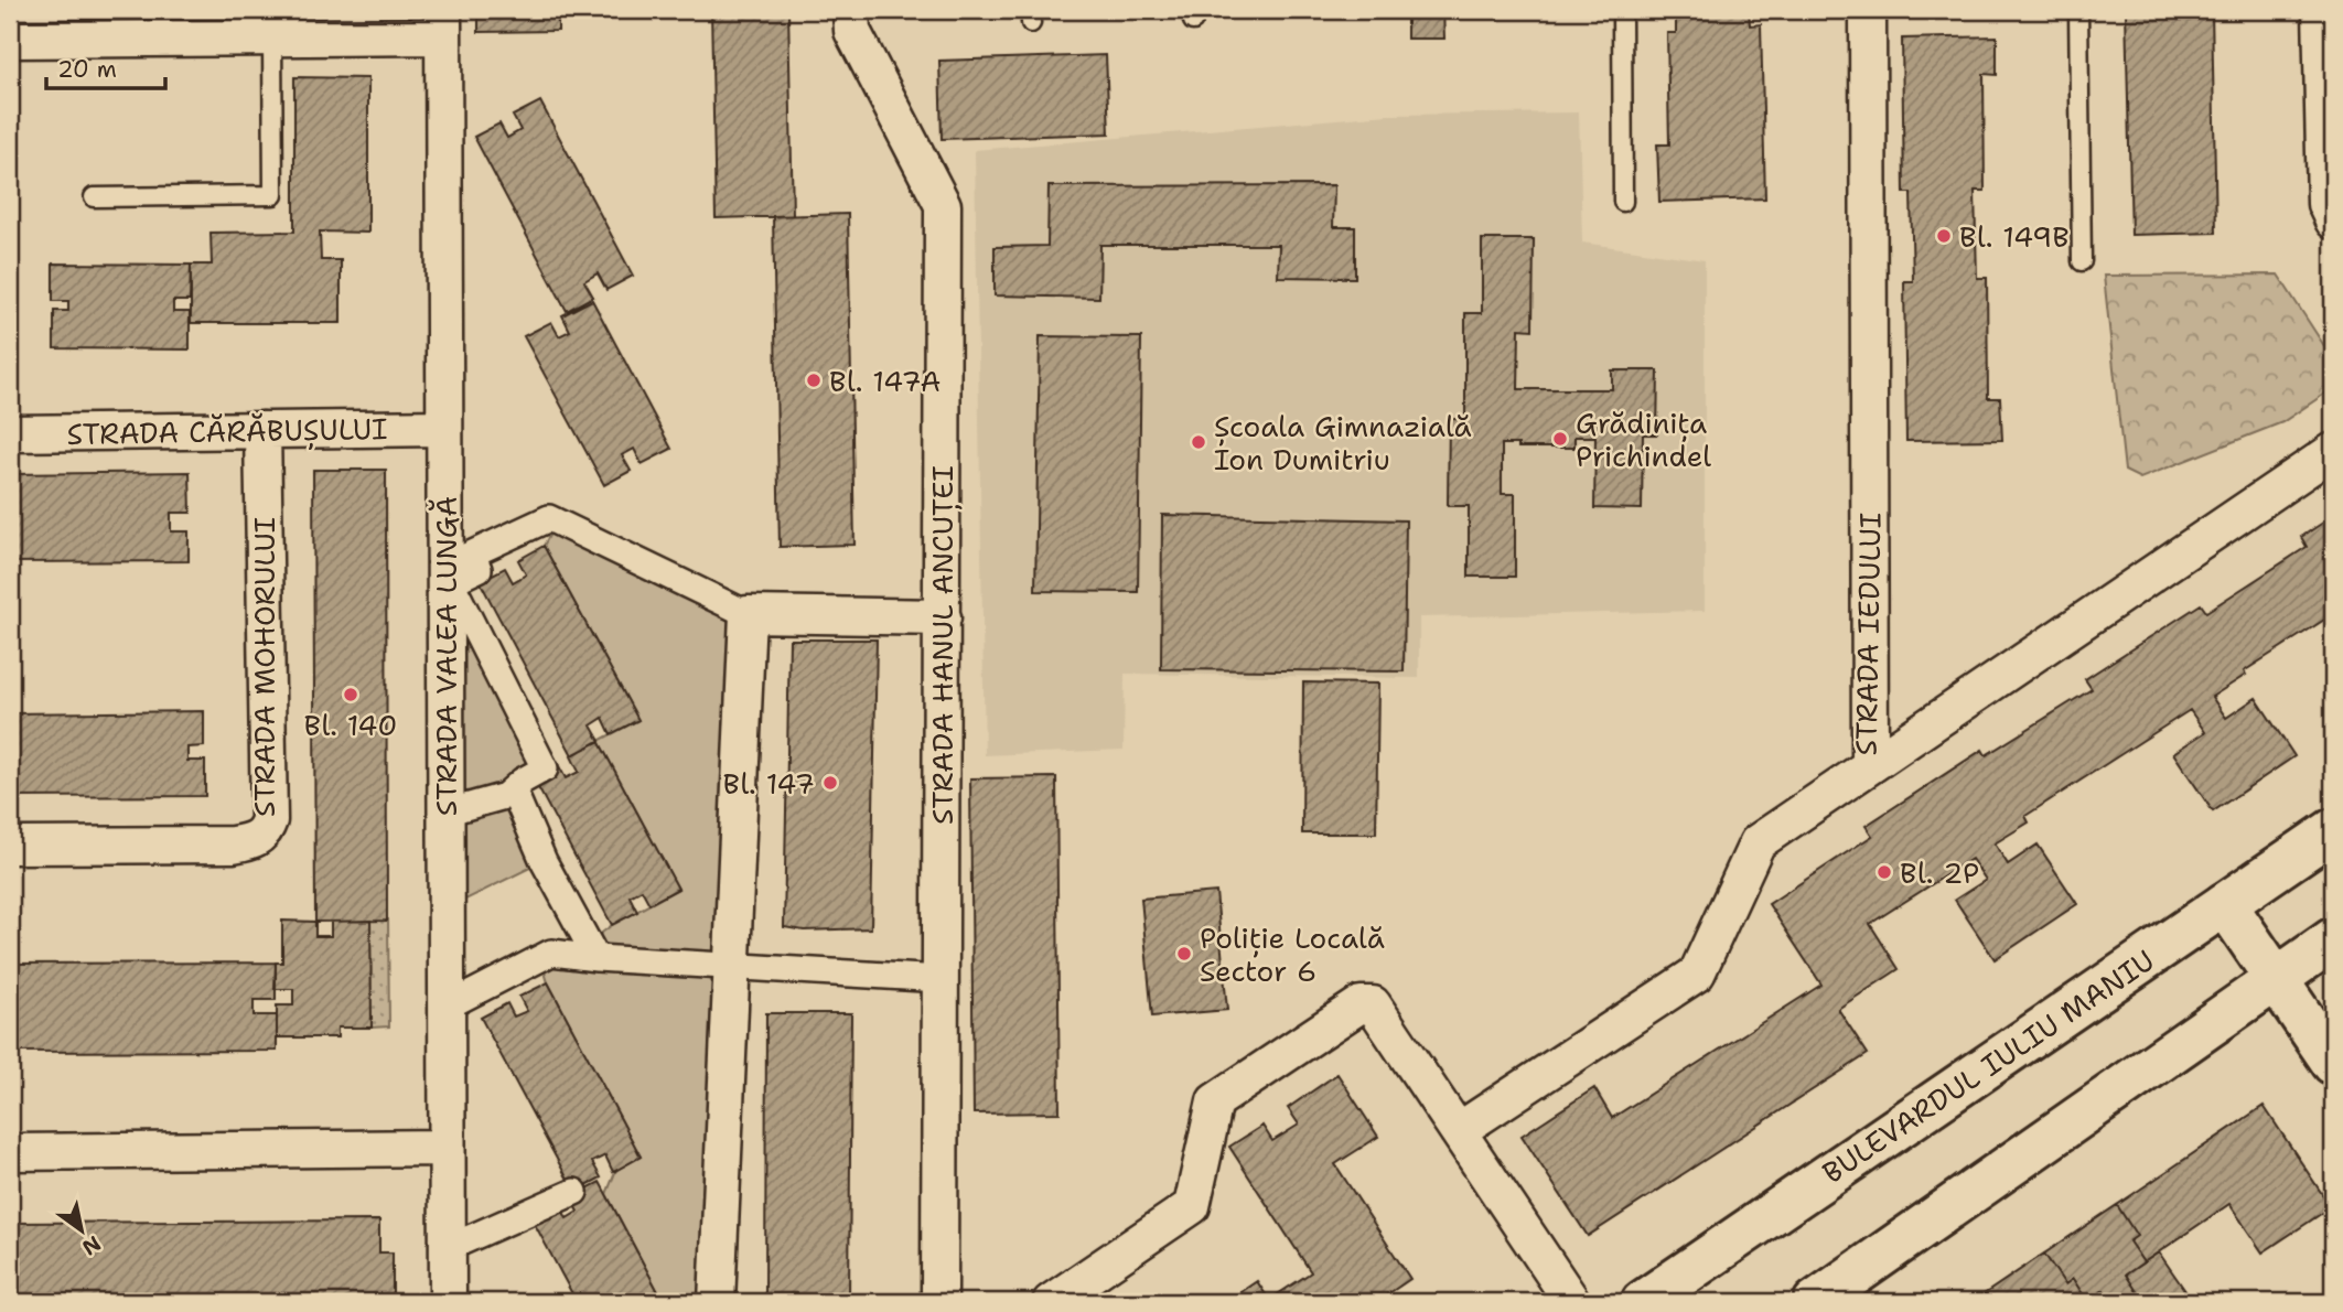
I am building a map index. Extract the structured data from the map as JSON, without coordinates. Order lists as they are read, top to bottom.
{
  "streets": {
    "main road": ["BULEVARDUL IULIU MANIU"],
    "street": [
      "STRADA CĂRĂBUȘULUI",
      "STRADA IEDULUI",
      "STRADA HANUL ANCUȚEI",
      "STRADA VALEA LUNGĂ",
      "STRADA MOHORULUI"
    ]
  },
  "crossings": [
    ["STRADA CĂRĂBUȘULUI", "STRADA VALEA LUNGĂ"],
    ["STRADA CĂRĂBUȘULUI", "STRADA MOHORULUI"]
  ],
  "places": [
    "Bl. 149B",
    "Bl. 147A",
    "Grădinița Prichindel",
    "Școala Gimnazială Ion Dumitriu",
    "Bl. 140",
    "Bl. 147",
    "Bl. 2P",
    "Poliție Locală Sector 6"
  ],
  "scale_bar": "20 m",
  "north": "bottom right"
}
